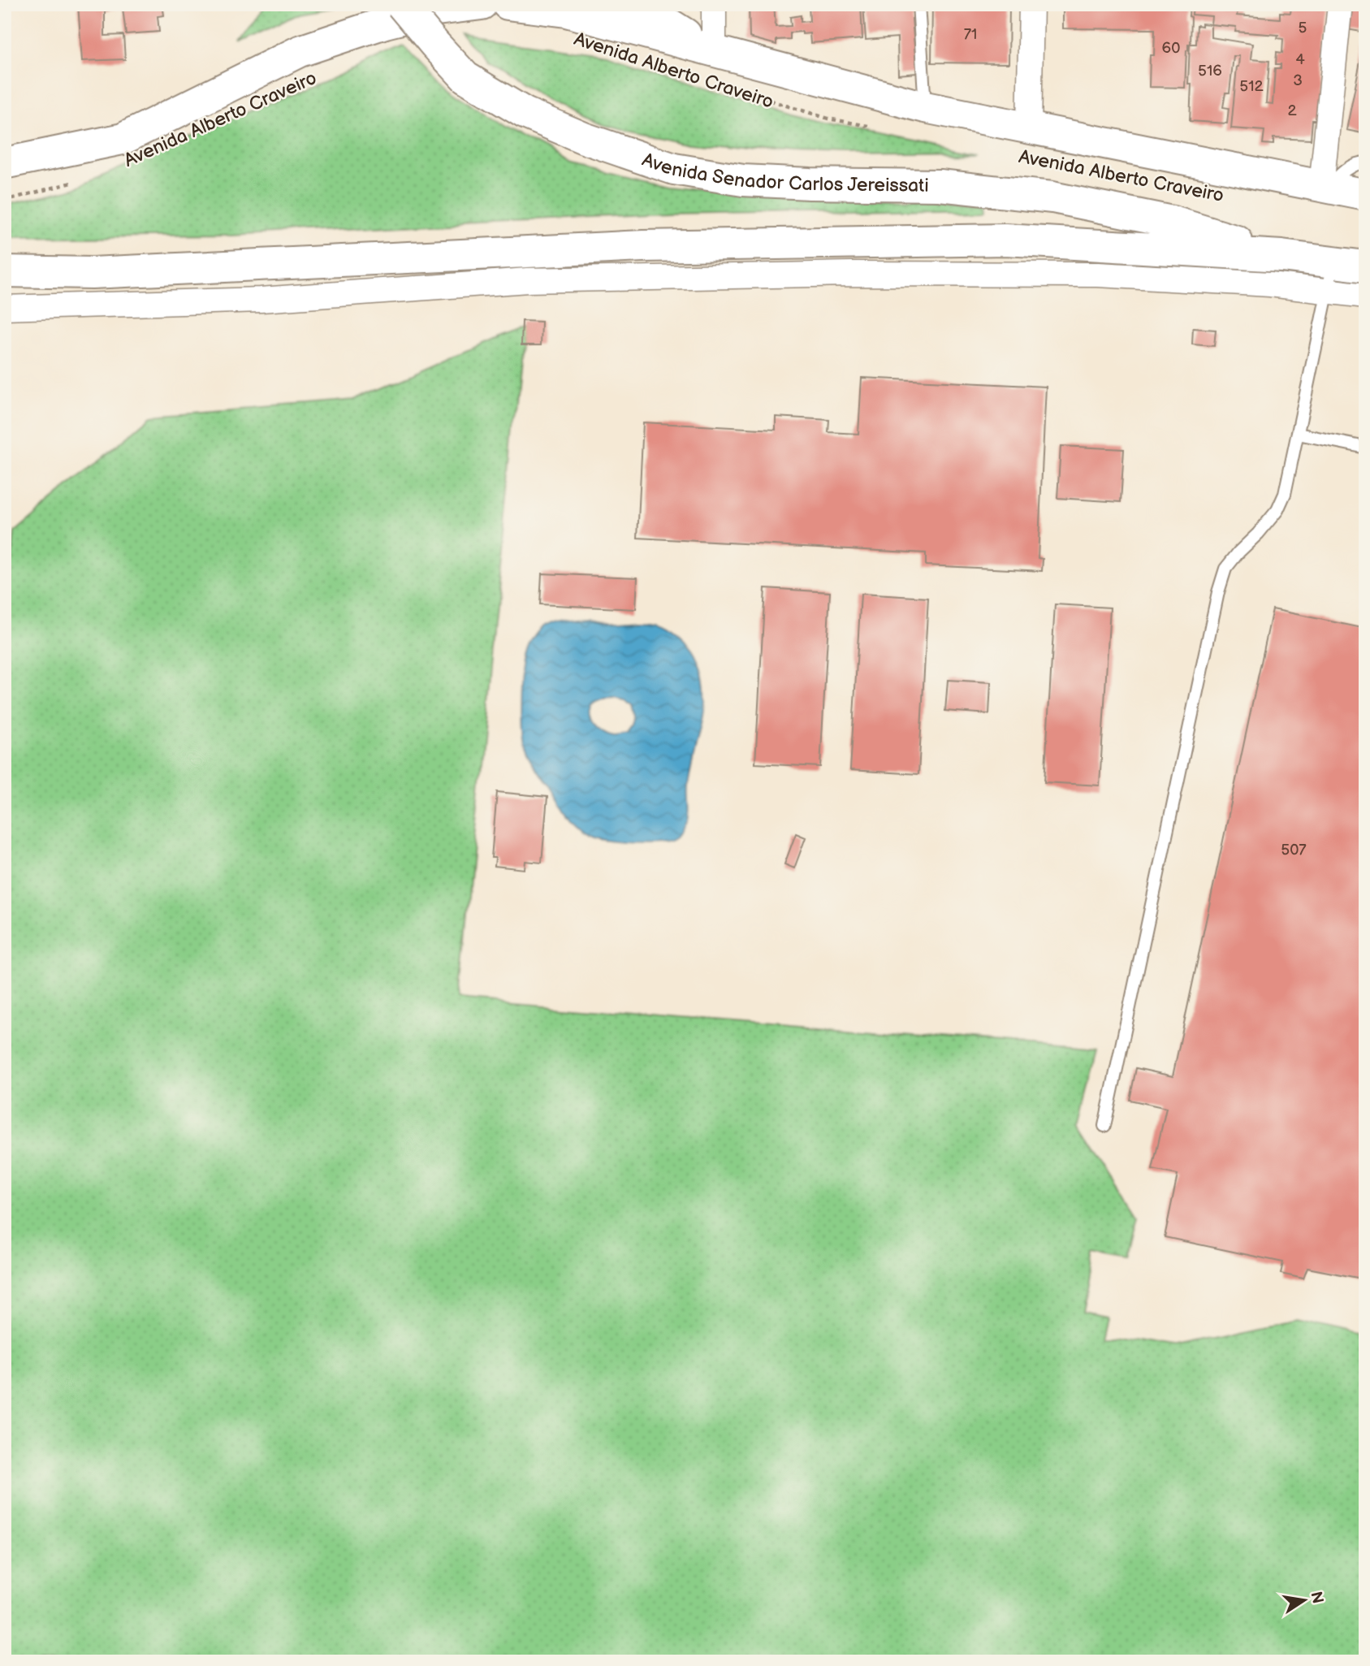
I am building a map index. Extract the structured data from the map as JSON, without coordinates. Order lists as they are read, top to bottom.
{
  "streets": {
    "main road": ["Avenida Alberto Craveiro", "Avenida Senador Carlos Jereissati"]
  },
  "house_numbers": [
    "5",
    "71",
    "60",
    "4",
    "516",
    "3",
    "512",
    "2",
    "507"
  ],
  "north": "right"
}
